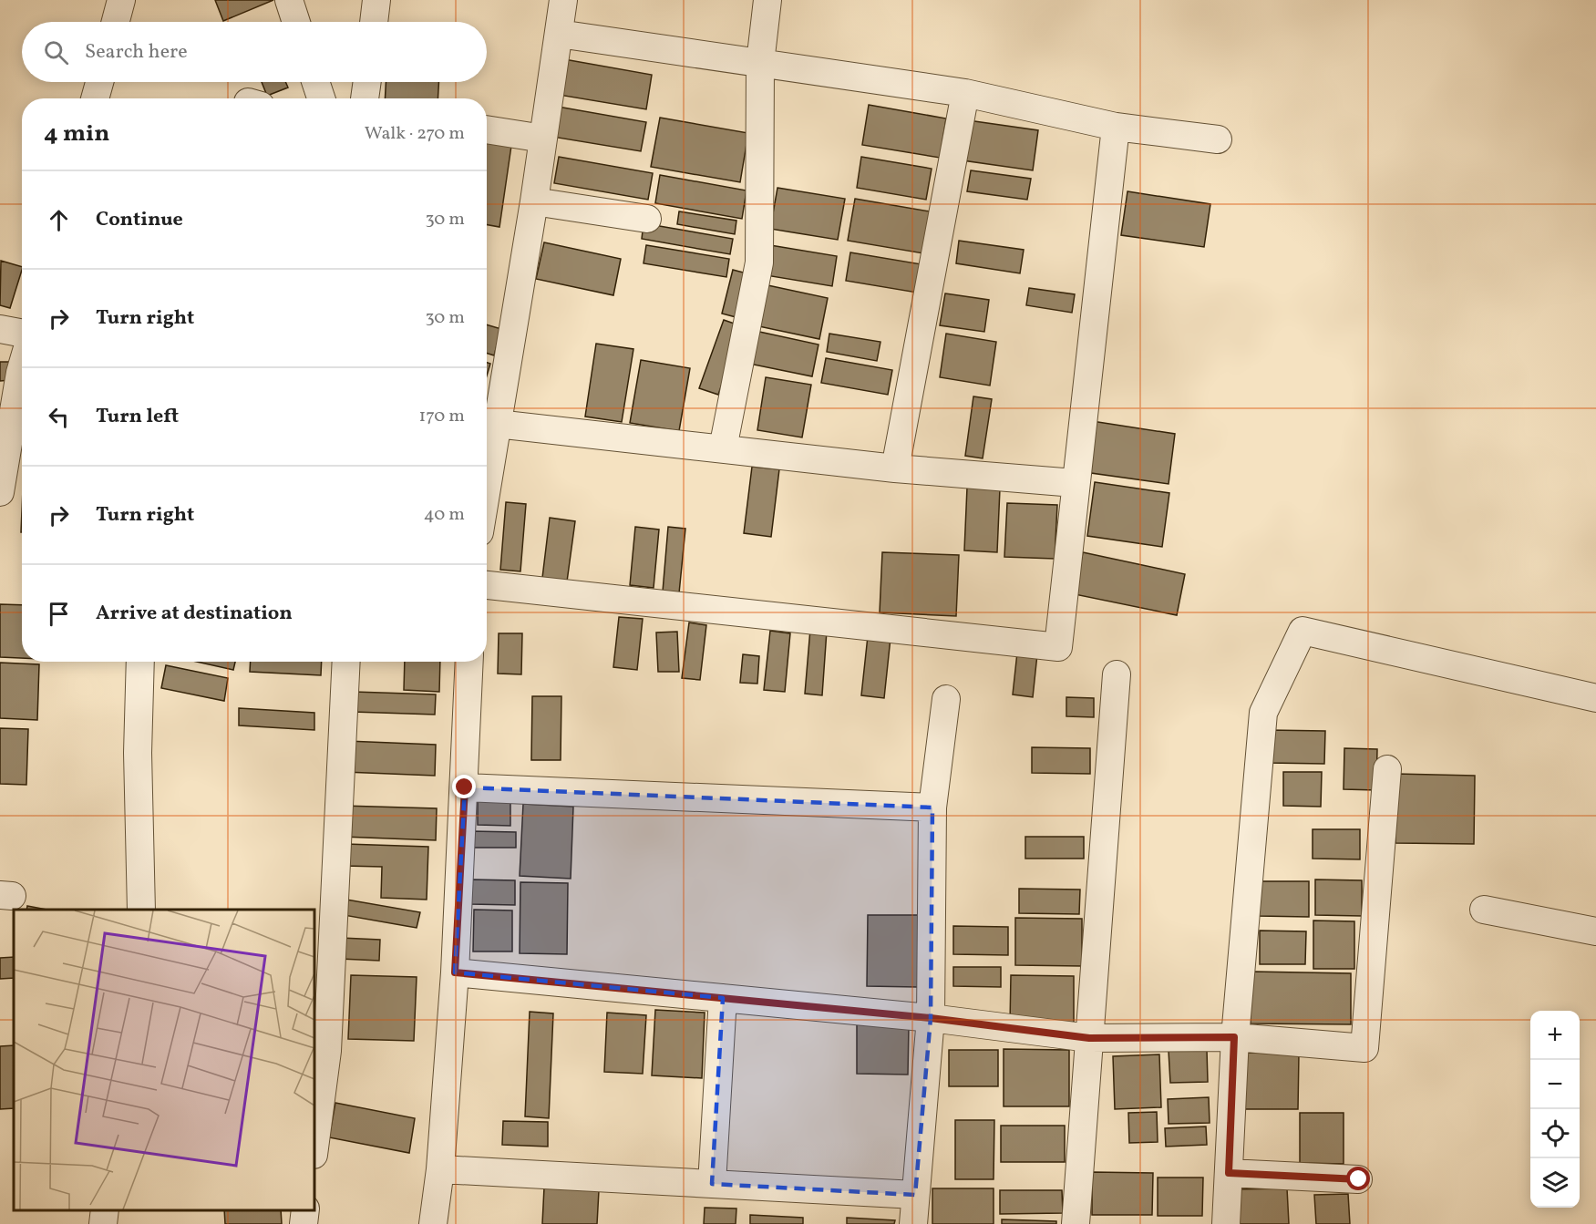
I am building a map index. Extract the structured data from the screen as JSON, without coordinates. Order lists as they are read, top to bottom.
{
  "page": {
    "search": "Search here",
    "heading": ["4 min", "Walk · 270 m"],
    "list": [
      ["Continue", "30 m"],
      ["Turn right", "30 m"],
      ["Turn left", "170 m"],
      ["Turn right", "40 m"],
      "Arrive at destination"
    ],
    "map_buttons": ["+", "−"]
  }
}
